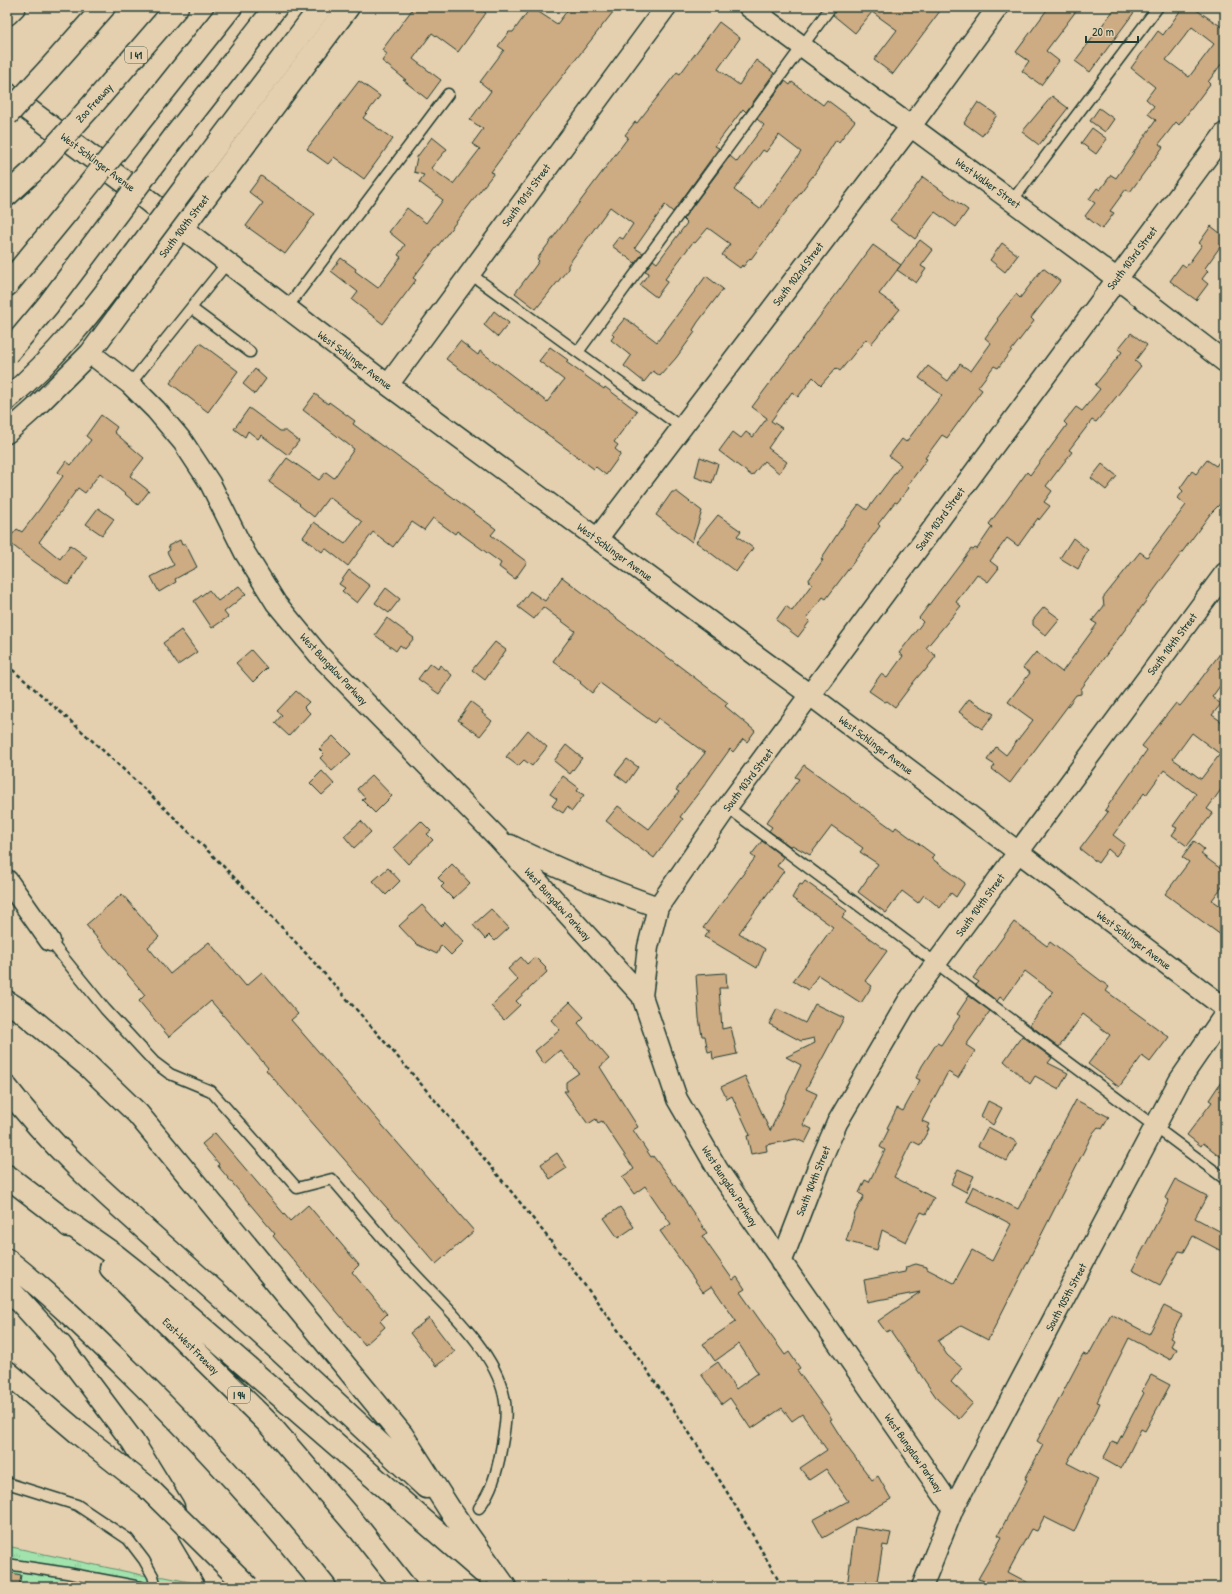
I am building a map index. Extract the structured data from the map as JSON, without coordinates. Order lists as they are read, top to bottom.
{
  "streets": {
    "main road": [
      "I 41",
      "Zoo Freeway",
      "West Schlinger Avenue",
      "South 100th Street",
      "East-West Freeway",
      "I 94"
    ],
    "street": [
      "West Walker Street",
      "South 101st Street",
      "South 103rd Street",
      "South 102nd Street",
      "South 104th Street",
      "West Bungalow Parkway",
      "South 105th Street"
    ]
  },
  "crossings": [
    ["West Schlinger Avenue", "South 101st Street"],
    ["West Schlinger Avenue", "South 100th Street"],
    ["West Schlinger Avenue", "South 103rd Street"],
    ["West Schlinger Avenue", "South 102nd Street"],
    ["West Schlinger Avenue", "South 104th Street"],
    ["West Walker Street", "South 103rd Street"],
    ["West Walker Street", "South 102nd Street"],
    ["South 100th Street", "West Bungalow Parkway"],
    ["South 103rd Street", "West Bungalow Parkway"],
    ["South 104th Street", "West Bungalow Parkway"],
    ["West Bungalow Parkway", "South 105th Street"]
  ],
  "scale_bar": "20 m"
}
